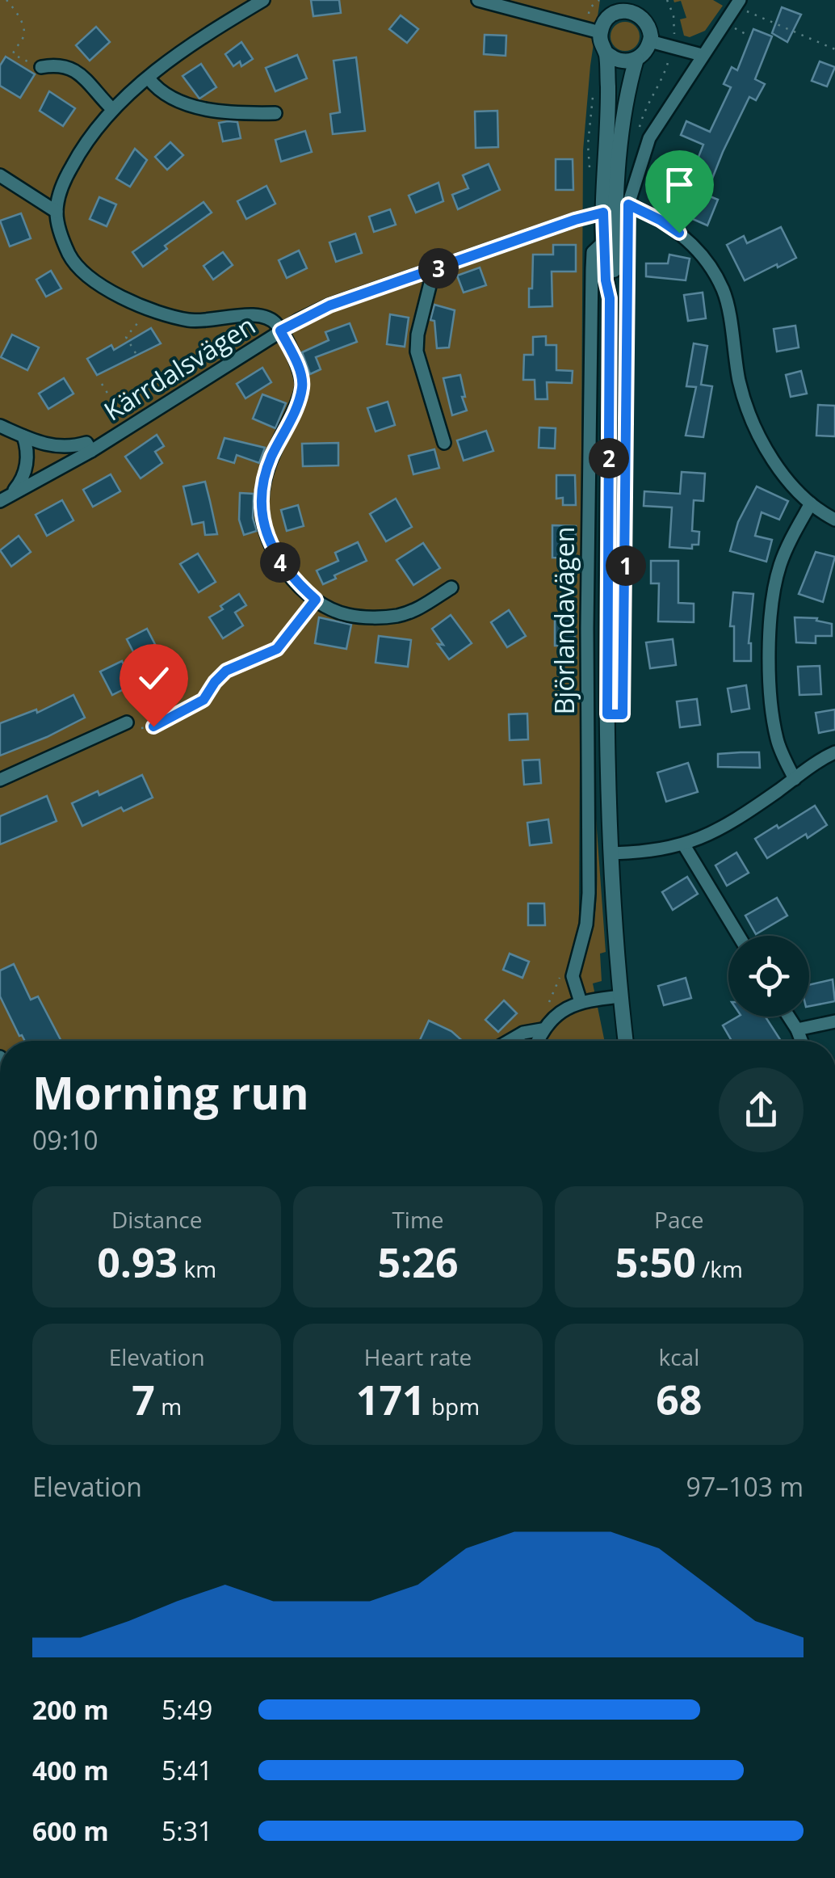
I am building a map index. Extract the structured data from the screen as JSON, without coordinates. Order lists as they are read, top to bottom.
{
  "streets": {
    "street": ["Kärrdalsvägen", "Björlandavägen"]
  },
  "crossings": [
    ["Kärrdalsvägen", "Björlandavägen"]
  ],
  "page": {
    "pins": [
      "3",
      "2",
      "4",
      "1"
    ],
    "heading": ["Morning run", "09:10"],
    "stats": [
      ["Distance", "0.93 km"],
      ["Time", "5:26"],
      ["Pace", "5:50 /km"],
      ["Elevation", "7 m"],
      ["Heart rate", "171 bpm"],
      ["kcal", "68"]
    ],
    "chart": ["Elevation", "97–103 m"],
    "list": [
      {
        "name": "200 m",
        "note": "5:49"
      },
      {
        "name": "400 m",
        "note": "5:41"
      },
      {
        "name": "600 m",
        "note": "5:31"
      }
    ]
  }
}
